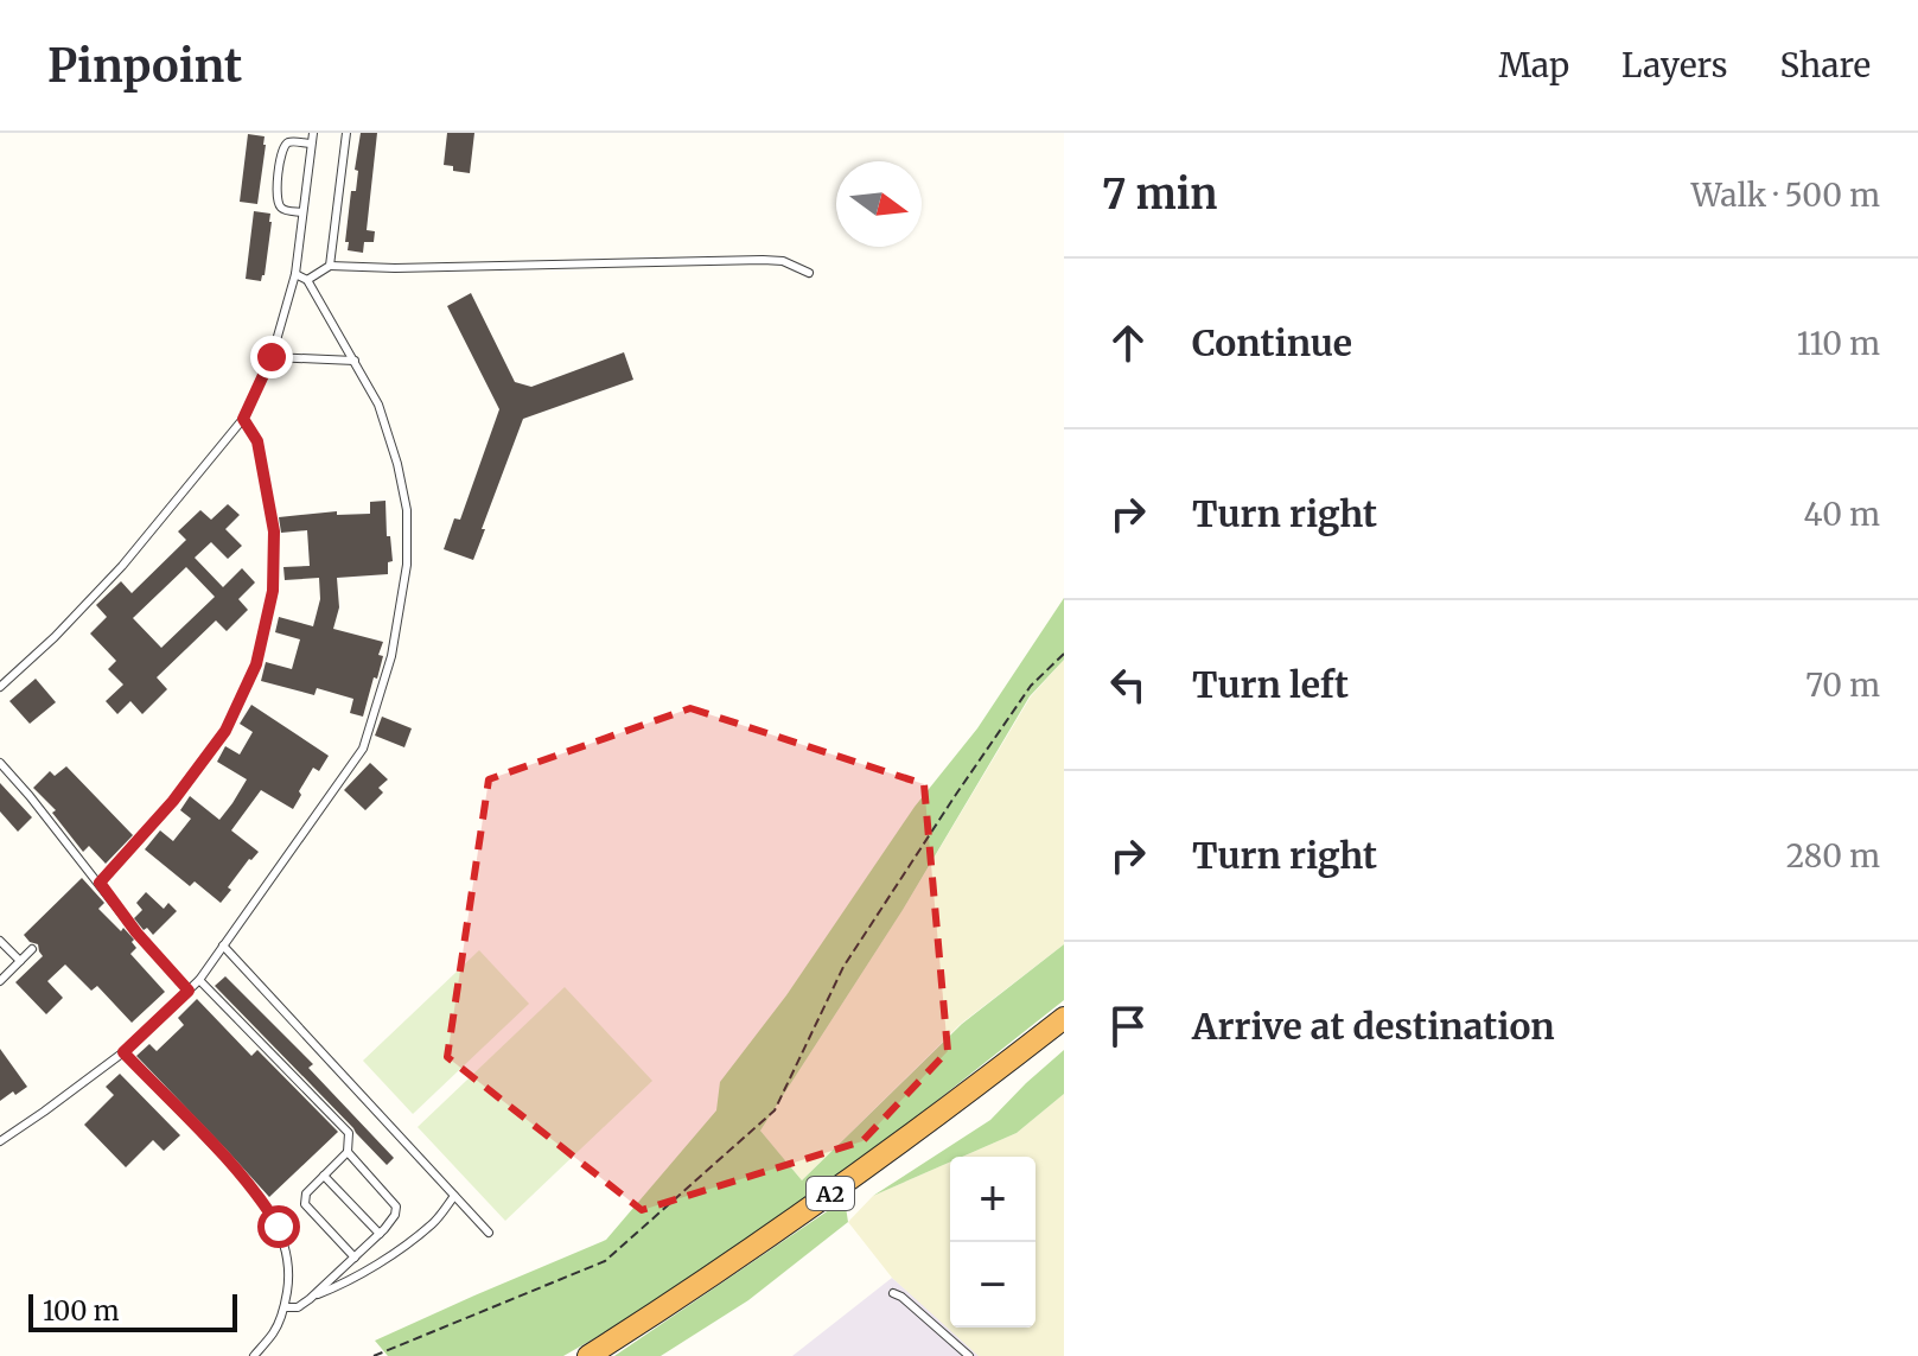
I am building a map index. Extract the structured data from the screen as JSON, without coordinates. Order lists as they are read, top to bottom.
{
  "streets": {
    "highway": ["A2"]
  },
  "scale_bar": "100 m",
  "north": "right",
  "page": {
    "header": "Pinpoint",
    "nav": ["Map", "Layers", "Share"],
    "heading": ["7 min", "Walk · 500 m"],
    "list": [
      ["Continue", "110 m"],
      ["Turn right", "40 m"],
      ["Turn left", "70 m"],
      ["Turn right", "280 m"],
      "Arrive at destination"
    ],
    "map_buttons": ["+", "−"],
    "scale": "100 m"
  }
}
